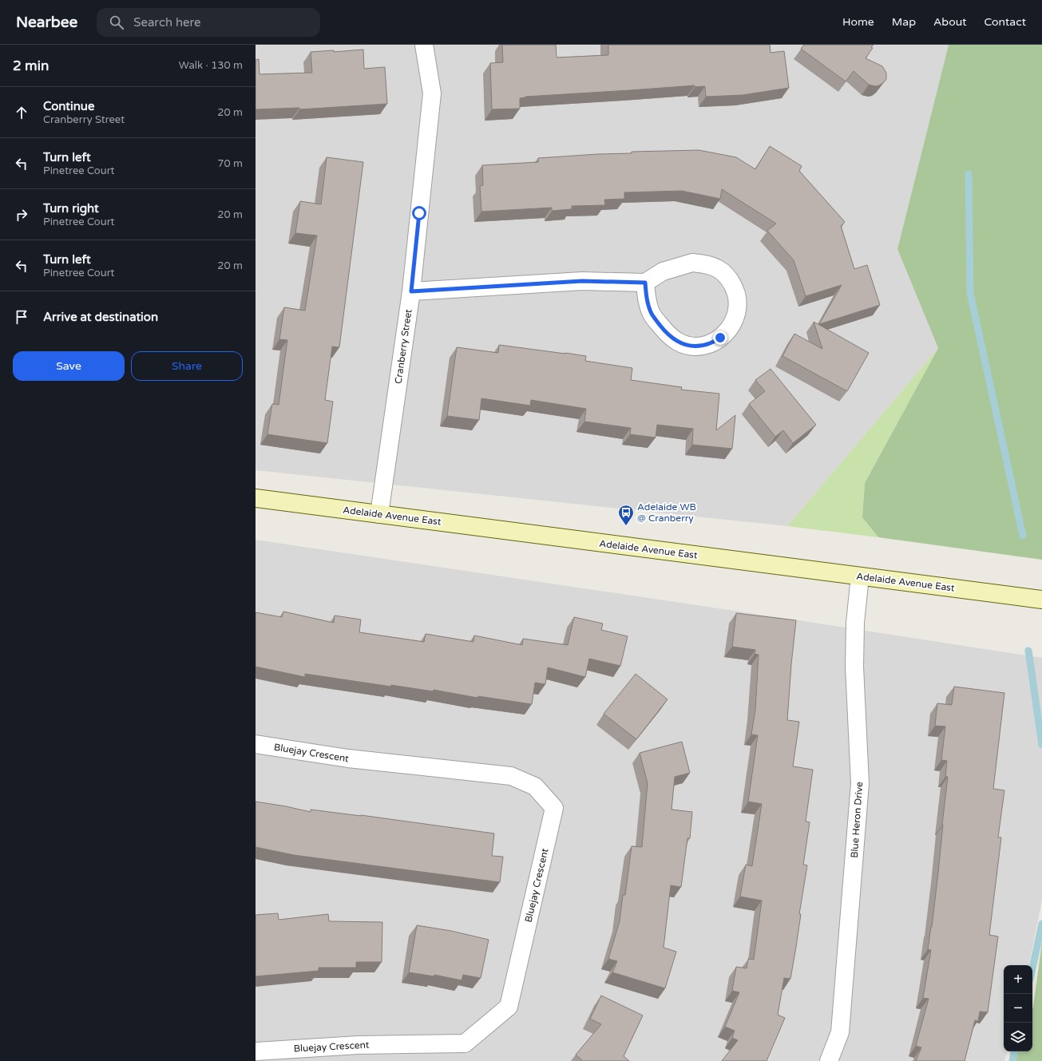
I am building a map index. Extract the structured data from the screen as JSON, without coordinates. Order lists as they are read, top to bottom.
{
  "streets": {
    "main road": ["Adelaide Avenue East"],
    "street": ["Cranberry Street", "Bluejay Crescent", "Blue Heron Drive"]
  },
  "crossings": [
    ["Cranberry Street", "Adelaide Avenue East"],
    ["Adelaide Avenue East", "Blue Heron Drive"]
  ],
  "places": {
    "bus stop": ["Adelaide WB @ Cranberry"]
  },
  "page": {
    "header": "Nearbee",
    "search": "Search here",
    "nav": [
      "Home",
      "Map",
      "About",
      "Contact"
    ],
    "heading": ["2 min", "Walk · 130 m"],
    "list": [
      ["Continue", "Cranberry Street", "20 m"],
      ["Turn left", "Pinetree Court", "70 m"],
      ["Turn right", "Pinetree Court", "20 m"],
      ["Turn left", "Pinetree Court", "20 m"],
      "Arrive at destination"
    ],
    "buttons": ["Save", "Share"],
    "map_buttons": ["+", "−"]
  }
}
